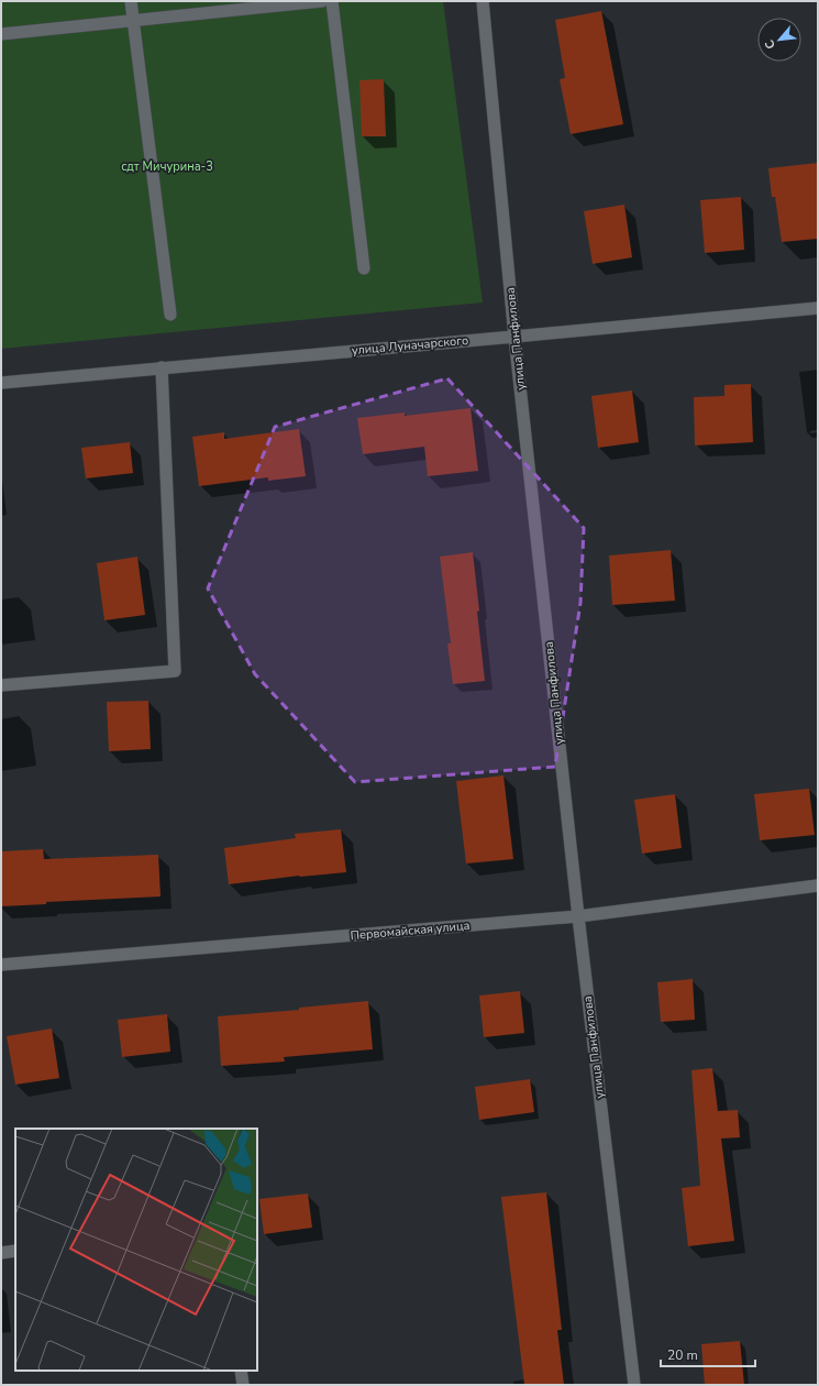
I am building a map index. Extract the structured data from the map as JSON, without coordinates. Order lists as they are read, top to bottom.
{
  "streets": {
    "street": ["улица Панфилова", "улица Луначарского", "Первомайская улица"]
  },
  "crossings": [
    ["улица Панфилова", "улица Луначарского"],
    ["улица Панфилова", "Первомайская улица"]
  ],
  "parks": ["сдт Мичурина-3"],
  "scale_bar": "20 m",
  "north": "bottom left"
}
